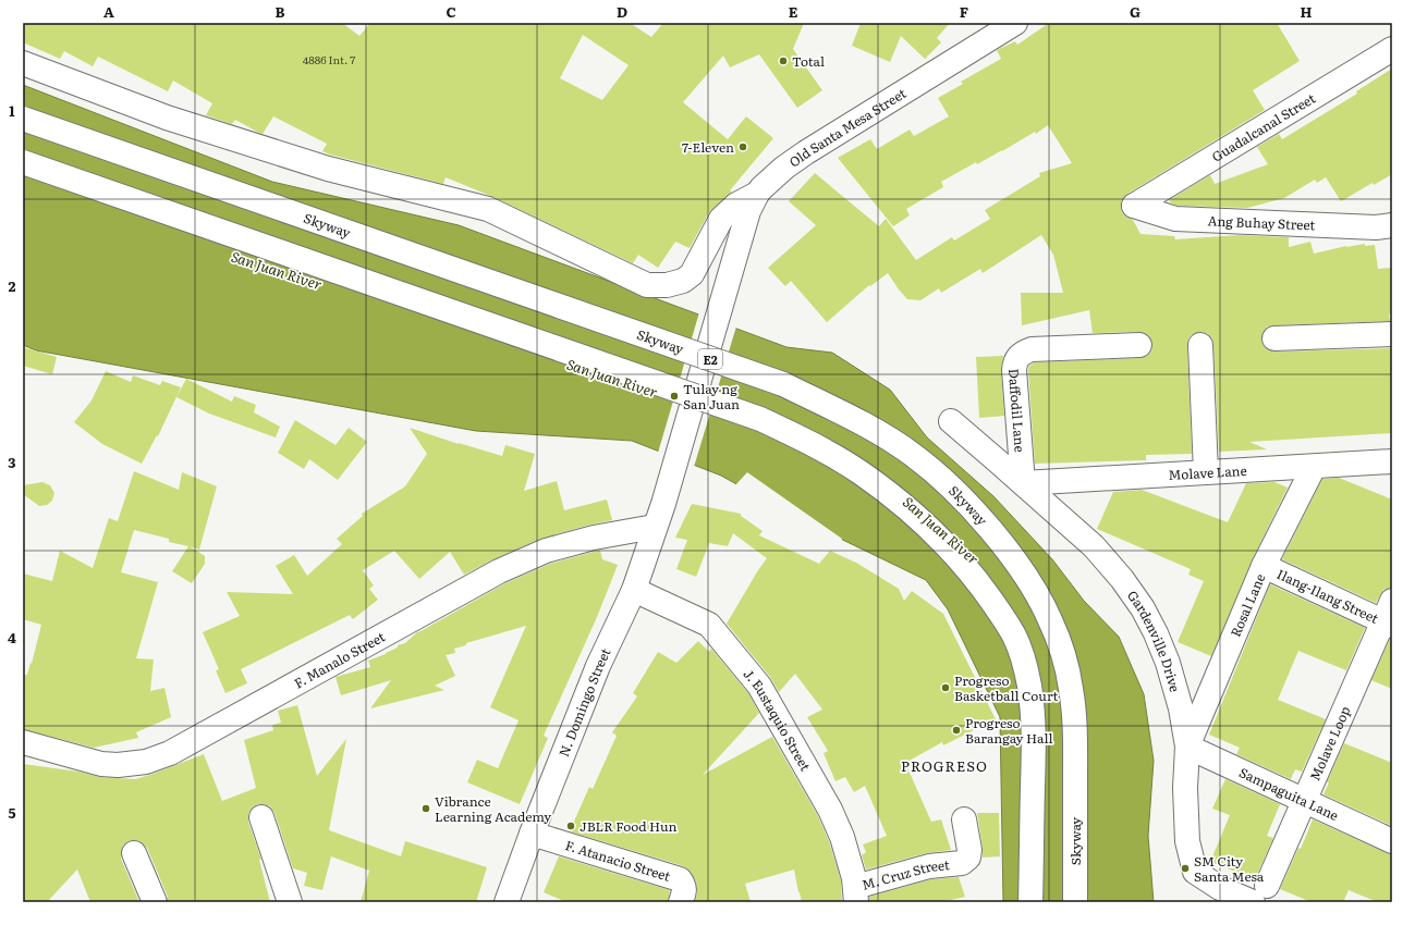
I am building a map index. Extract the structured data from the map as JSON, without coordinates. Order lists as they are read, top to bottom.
{
  "streets": {
    "main road": [
      "Old Santa Mesa Street",
      "Guadalcanal Street",
      "Ang Buhay Street",
      "Skyway",
      "E2",
      "Daffodil Lane",
      "Molave Lane",
      "Ilang-Ilang Street",
      "Rosal Lane",
      "Gardenville Drive",
      "F. Manalo Street",
      "N. Domingo Street",
      "J. Eustaquio Street",
      "Molave Loop",
      "Sampaguita Lane",
      "F. Atanacio Street",
      "M. Cruz Street"
    ]
  },
  "crossings": [
    ["Old Santa Mesa Street", "N. Domingo Street"],
    ["Guadalcanal Street", "Ang Buhay Street"],
    ["Daffodil Lane", "Molave Lane"],
    ["Daffodil Lane", "Gardenville Drive"],
    ["Molave Lane", "Rosal Lane"],
    ["Molave Lane", "Gardenville Drive"],
    ["Ilang-Ilang Street", "Rosal Lane"],
    ["Ilang-Ilang Street", "Molave Loop"],
    ["Rosal Lane", "Gardenville Drive"],
    ["Rosal Lane", "Sampaguita Lane"],
    ["Gardenville Drive", "Molave Loop"],
    ["Gardenville Drive", "Sampaguita Lane"],
    ["F. Manalo Street", "N. Domingo Street"],
    ["N. Domingo Street", "J. Eustaquio Street"],
    ["N. Domingo Street", "F. Atanacio Street"],
    ["J. Eustaquio Street", "M. Cruz Street"],
    ["Molave Loop", "Sampaguita Lane"]
  ],
  "districts": ["PROGRESO"],
  "water": ["San Juan River"],
  "places": [
    "Total",
    "7-Eleven",
    "Tulay ng San Juan",
    "Progreso Basketball Court",
    "Progreso Barangay Hall",
    "Vibrance Learning Academy",
    "JBLR Food Hun",
    "SM City Santa Mesa"
  ],
  "house_numbers": ["4886 Int. 7"],
  "grid": {
    "columns": [
      "A",
      "B",
      "C",
      "D",
      "E",
      "F",
      "G",
      "H"
    ],
    "rows": [
      "1",
      "2",
      "3",
      "4",
      "5"
    ]
  }
}
